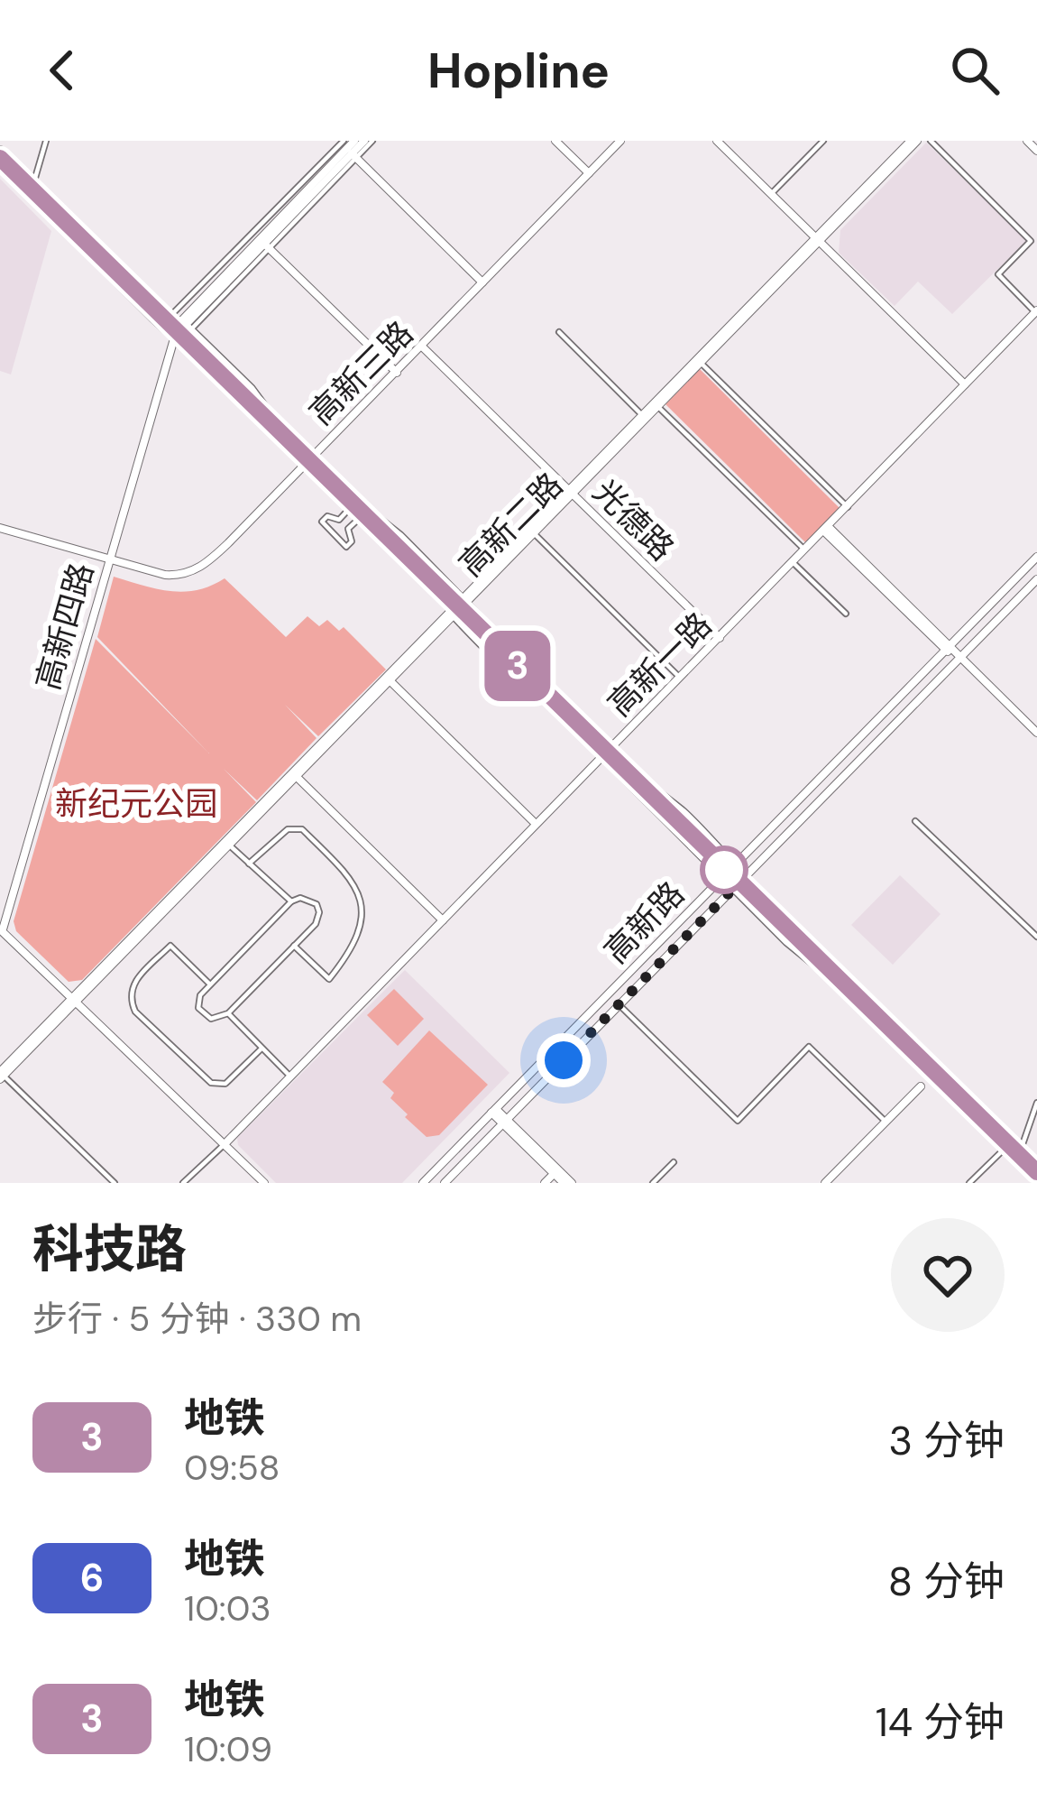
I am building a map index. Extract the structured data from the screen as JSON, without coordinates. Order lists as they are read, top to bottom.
{
  "streets": {
    "street": [
      "高新三路",
      "光德路",
      "高新二路",
      "高新四路",
      "高新一路",
      "高新路"
    ]
  },
  "crossings": [
    ["高新三路", "光德路"],
    ["高新三路", "高新四路"],
    ["光德路", "高新二路"],
    ["光德路", "高新一路"]
  ],
  "parks": ["新纪元公园"],
  "lines": ["metro line 3"],
  "page": {
    "header": "Hopline",
    "on_map": "3",
    "heading": ["科技路", "步行 · 5 分钟 · 330 m"],
    "list": [
      {
        "mark": "3",
        "name": "地铁",
        "note": "09:58",
        "value": "3 分钟"
      },
      {
        "mark": "6",
        "name": "地铁",
        "note": "10:03",
        "value": "8 分钟"
      },
      {
        "mark": "3",
        "name": "地铁",
        "note": "10:09",
        "value": "14 分钟"
      }
    ]
  }
}
